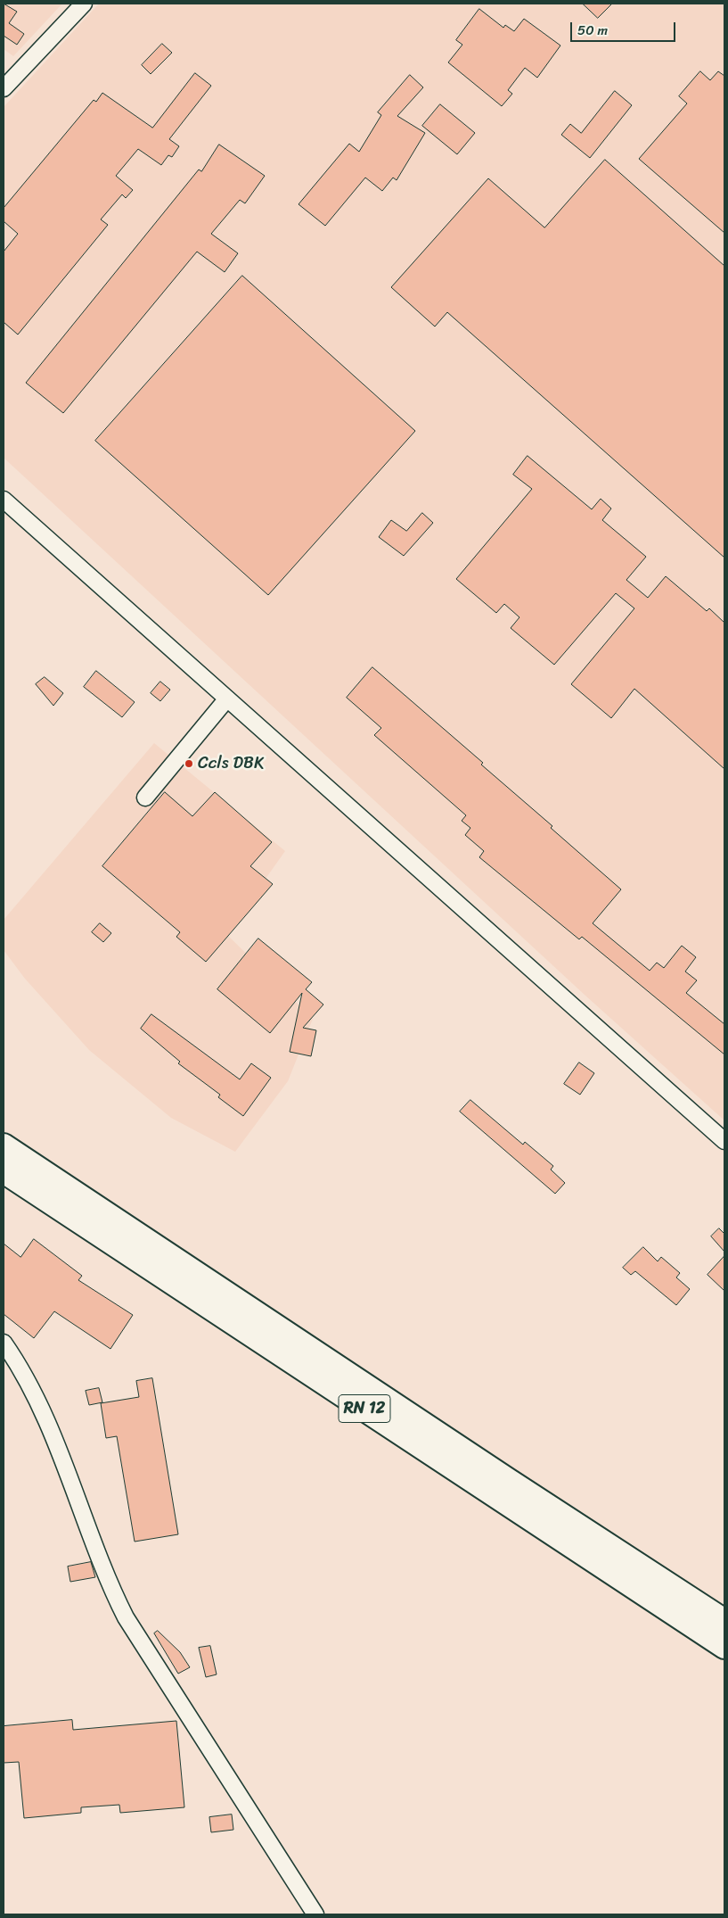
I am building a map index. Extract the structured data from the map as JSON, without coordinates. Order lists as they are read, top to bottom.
{
  "streets": {
    "highway": ["RN 12"]
  },
  "places": ["Ccls DBK"],
  "scale_bar": "50 m"
}
